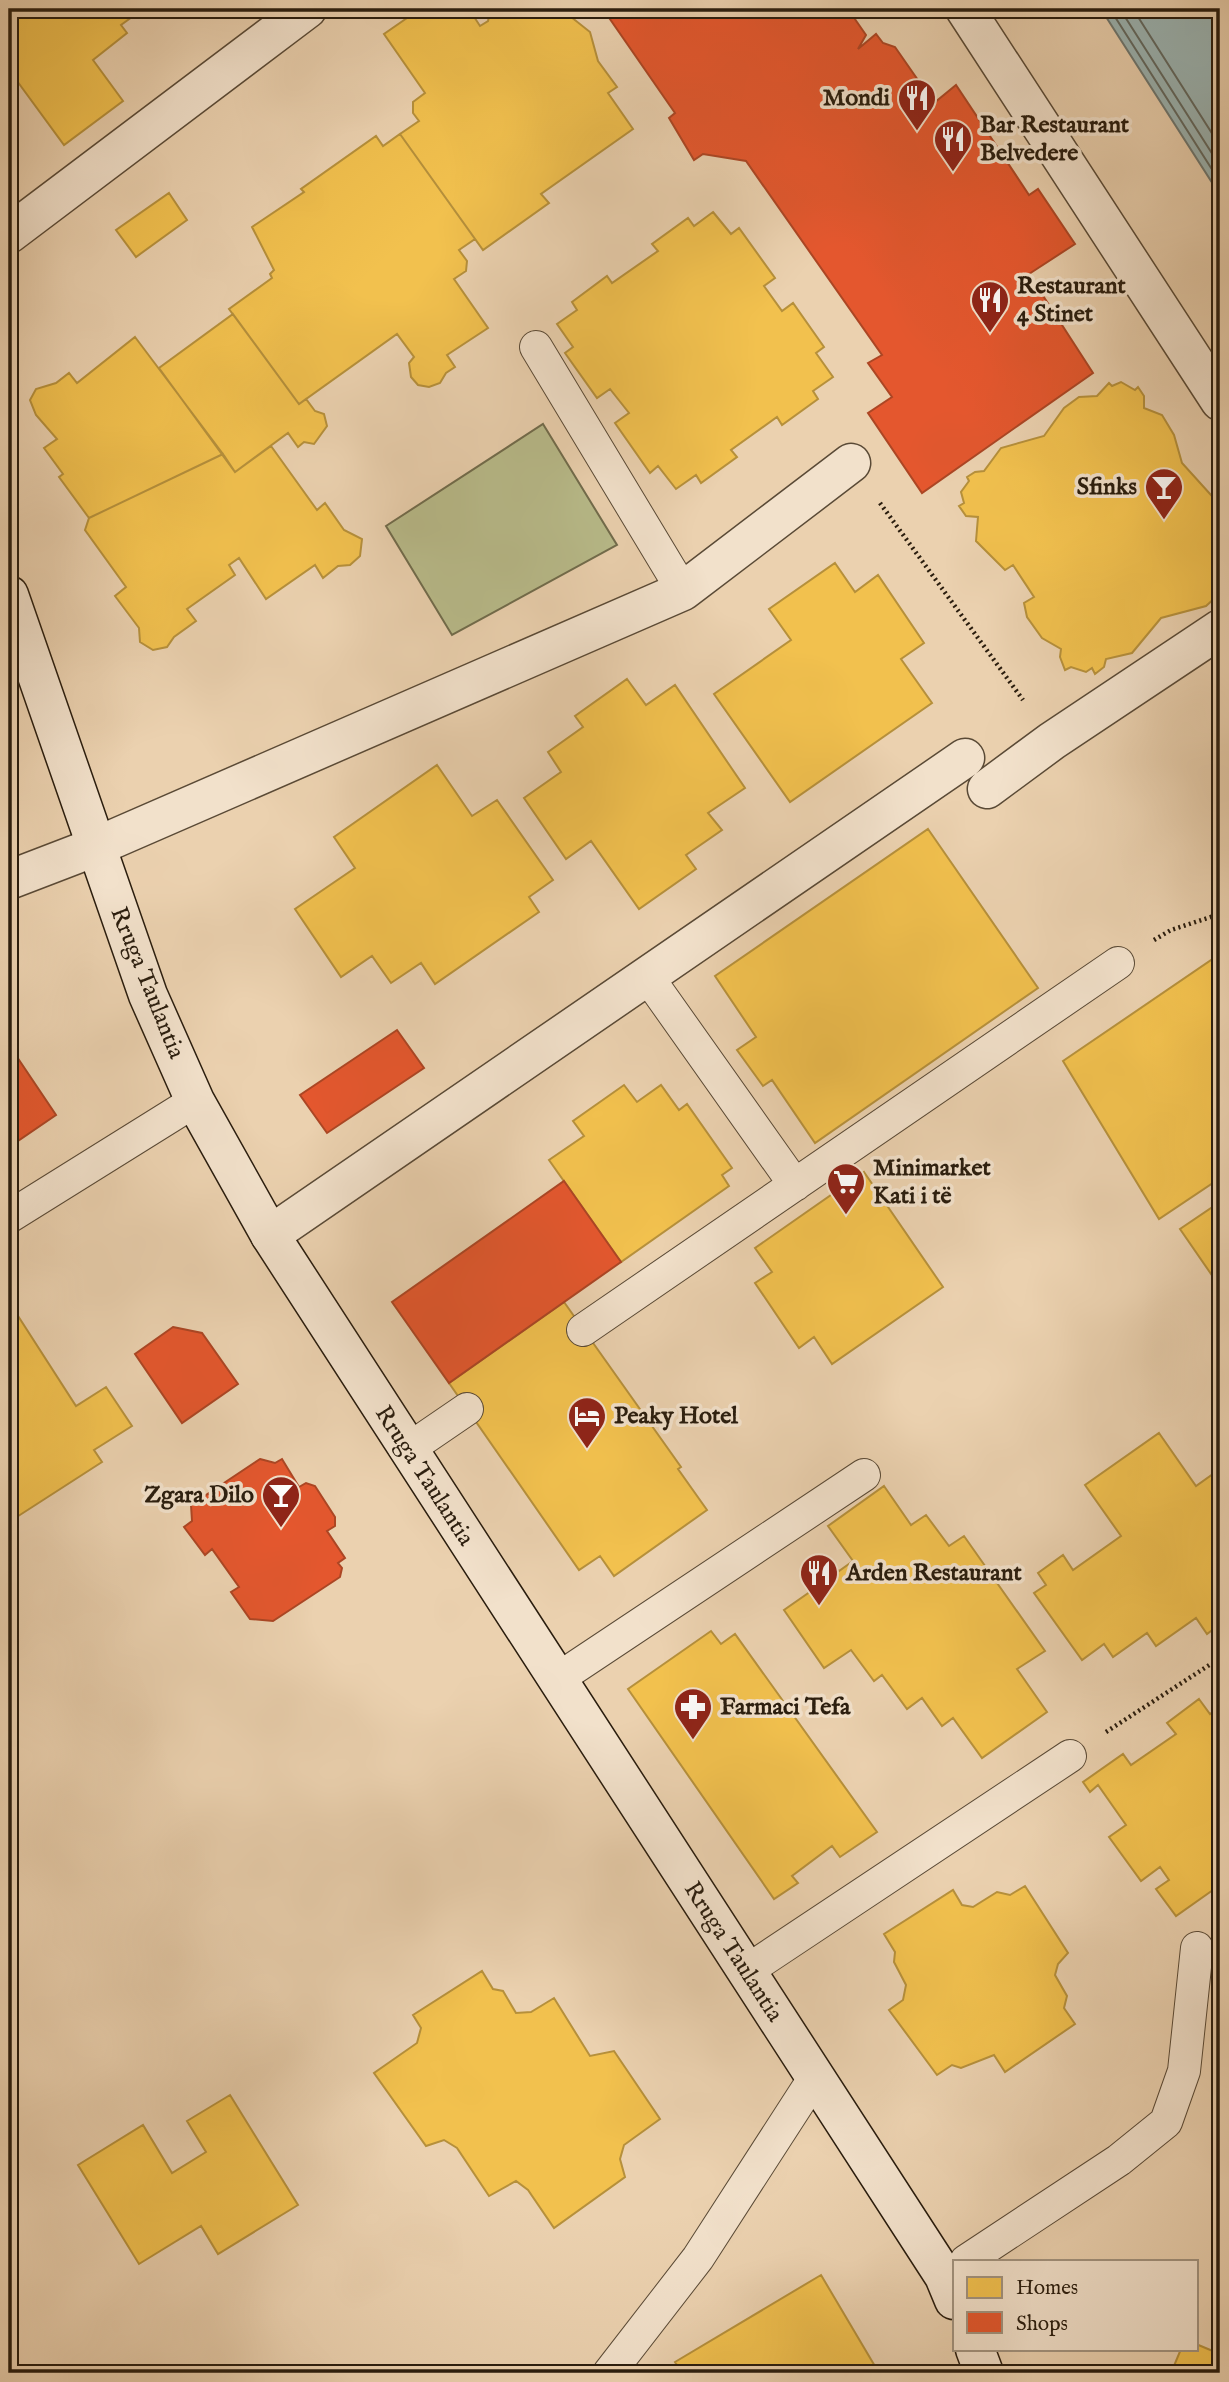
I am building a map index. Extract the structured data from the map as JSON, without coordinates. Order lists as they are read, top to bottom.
{
  "streets": {
    "street": ["Rruga Taulantia"]
  },
  "places": {
    "restaurant": [
      "Mondi",
      "Bar Restaurant Belvedere",
      "Restaurant 4 Stinet",
      "Arden Restaurant"
    ],
    "bar": ["Sfinks", "Zgara Dilo"],
    "supermarket": ["Minimarket Kati i të"],
    "hotel": ["Peaky Hotel"],
    "pharmacy": ["Farmaci Tefa"]
  },
  "legend": ["Homes", "Shops"]
}
